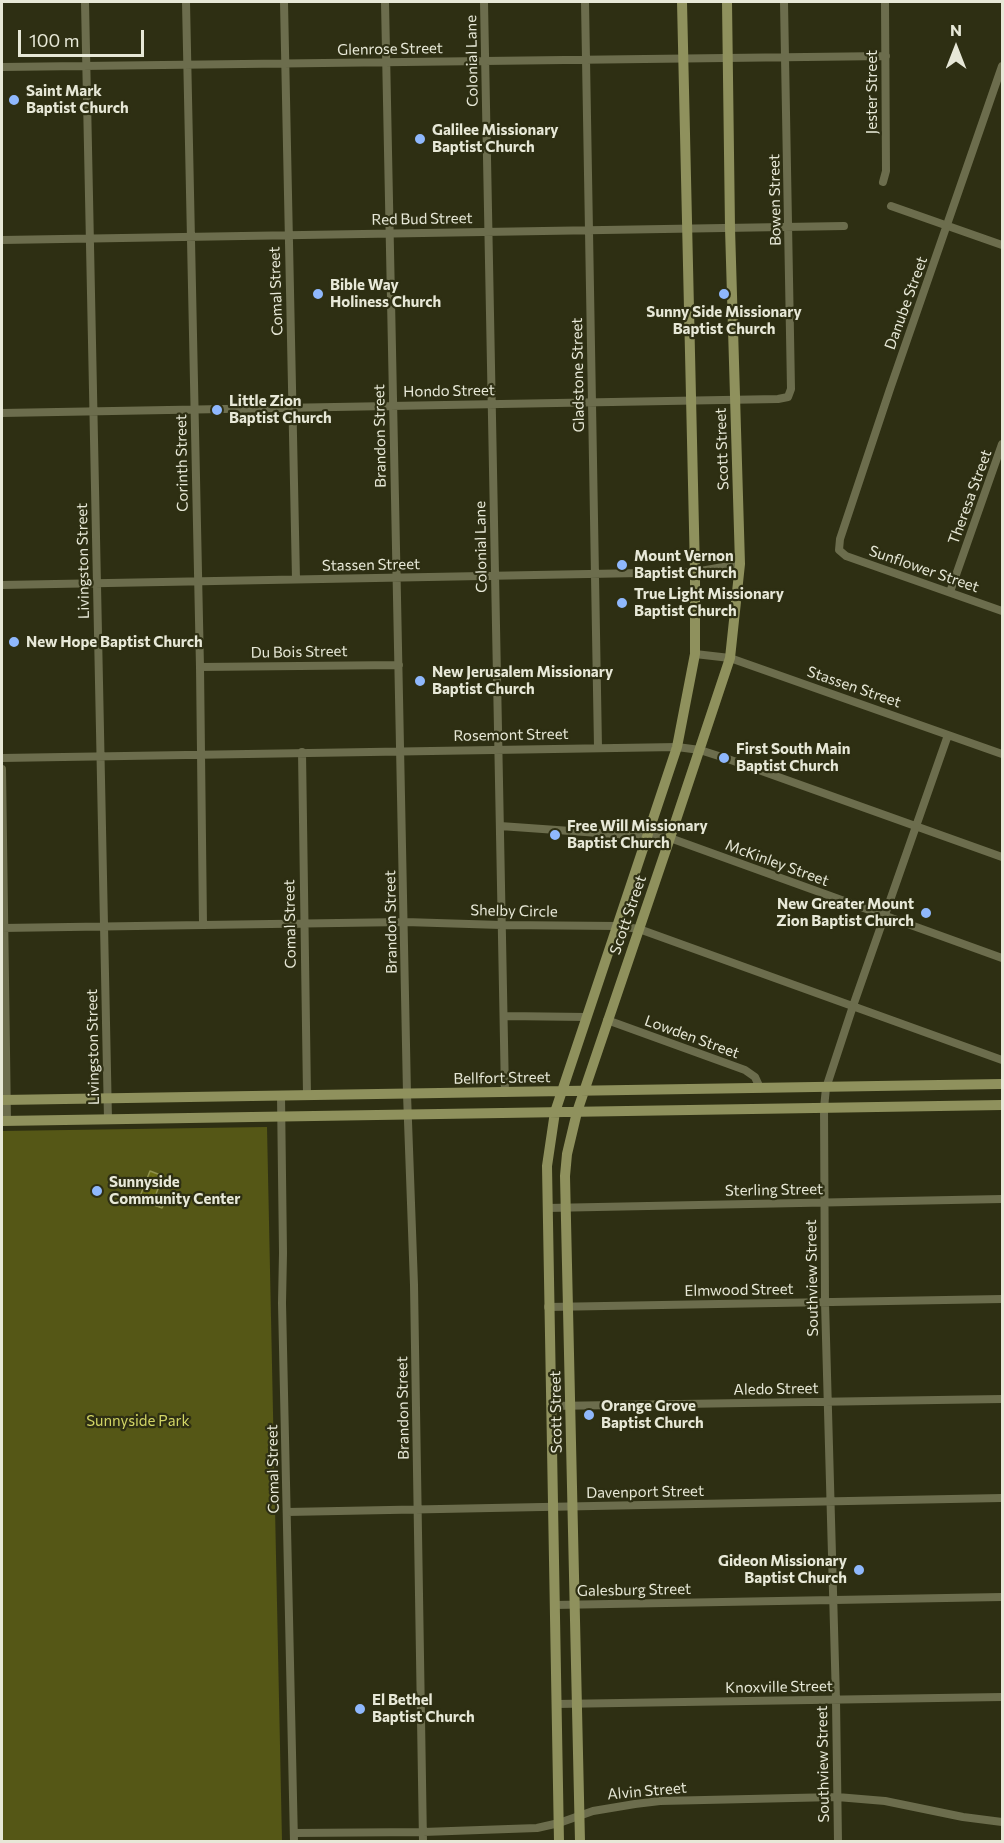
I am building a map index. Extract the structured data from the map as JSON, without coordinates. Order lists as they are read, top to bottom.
{
  "streets": {
    "main road": ["Scott Street", "Bellfort Street"],
    "street": [
      "Glenrose Street",
      "Colonial Lane",
      "Jester Street",
      "Bowen Street",
      "Red Bud Street",
      "Comal Street",
      "Danube Street",
      "Gladstone Street",
      "Hondo Street",
      "Brandon Street",
      "Corinth Street",
      "Theresa Street",
      "Livingston Street",
      "Stassen Street",
      "Sunflower Street",
      "Du Bois Street",
      "Rosemont Street",
      "McKinley Street",
      "Shelby Circle",
      "Lowden Street",
      "Sterling Street",
      "Southview Street",
      "Elmwood Street",
      "Aledo Street",
      "Davenport Street",
      "Galesburg Street",
      "Knoxville Street",
      "Alvin Street"
    ]
  },
  "crossings": [
    ["Glenrose Street", "Colonial Lane"],
    ["Glenrose Street", "Jester Street"],
    ["Glenrose Street", "Bowen Street"],
    ["Glenrose Street", "Comal Street"],
    ["Glenrose Street", "Gladstone Street"],
    ["Glenrose Street", "Brandon Street"],
    ["Glenrose Street", "Scott Street"],
    ["Glenrose Street", "Corinth Street"],
    ["Glenrose Street", "Livingston Street"],
    ["Colonial Lane", "Red Bud Street"],
    ["Colonial Lane", "Hondo Street"],
    ["Colonial Lane", "Stassen Street"],
    ["Colonial Lane", "Rosemont Street"],
    ["Colonial Lane", "McKinley Street"],
    ["Colonial Lane", "Shelby Circle"],
    ["Colonial Lane", "Bellfort Street"],
    ["Bowen Street", "Red Bud Street"],
    ["Bowen Street", "Hondo Street"],
    ["Red Bud Street", "Comal Street"],
    ["Red Bud Street", "Gladstone Street"],
    ["Red Bud Street", "Brandon Street"],
    ["Red Bud Street", "Scott Street"],
    ["Red Bud Street", "Corinth Street"],
    ["Red Bud Street", "Livingston Street"],
    ["Comal Street", "Hondo Street"],
    ["Comal Street", "Stassen Street"],
    ["Comal Street", "Rosemont Street"],
    ["Comal Street", "Shelby Circle"],
    ["Comal Street", "Bellfort Street"],
    ["Comal Street", "Davenport Street"],
    ["Comal Street", "Alvin Street"],
    ["Danube Street", "Sunflower Street"],
    ["Gladstone Street", "Hondo Street"],
    ["Gladstone Street", "Stassen Street"],
    ["Gladstone Street", "Rosemont Street"],
    ["Hondo Street", "Brandon Street"],
    ["Hondo Street", "Scott Street"],
    ["Hondo Street", "Corinth Street"],
    ["Hondo Street", "Livingston Street"],
    ["Brandon Street", "Stassen Street"],
    ["Brandon Street", "Du Bois Street"],
    ["Brandon Street", "Rosemont Street"],
    ["Brandon Street", "Shelby Circle"],
    ["Brandon Street", "Bellfort Street"],
    ["Brandon Street", "Davenport Street"],
    ["Brandon Street", "Alvin Street"],
    ["Scott Street", "Stassen Street"],
    ["Scott Street", "Rosemont Street"],
    ["Scott Street", "McKinley Street"],
    ["Scott Street", "Shelby Circle"],
    ["Scott Street", "Lowden Street"],
    ["Scott Street", "Bellfort Street"],
    ["Scott Street", "Sterling Street"],
    ["Scott Street", "Elmwood Street"],
    ["Scott Street", "Aledo Street"],
    ["Scott Street", "Davenport Street"],
    ["Scott Street", "Galesburg Street"],
    ["Scott Street", "Knoxville Street"],
    ["Scott Street", "Alvin Street"],
    ["Corinth Street", "Stassen Street"],
    ["Corinth Street", "Du Bois Street"],
    ["Corinth Street", "Rosemont Street"],
    ["Corinth Street", "Shelby Circle"],
    ["Theresa Street", "Sunflower Street"],
    ["Livingston Street", "Stassen Street"],
    ["Livingston Street", "Rosemont Street"],
    ["Livingston Street", "Shelby Circle"],
    ["Livingston Street", "Bellfort Street"],
    ["Stassen Street", "Southview Street"],
    ["Rosemont Street", "Southview Street"],
    ["McKinley Street", "Southview Street"],
    ["Shelby Circle", "Southview Street"],
    ["Lowden Street", "Bellfort Street"],
    ["Bellfort Street", "Southview Street"],
    ["Sterling Street", "Southview Street"],
    ["Southview Street", "Elmwood Street"],
    ["Southview Street", "Aledo Street"],
    ["Southview Street", "Davenport Street"],
    ["Southview Street", "Galesburg Street"],
    ["Southview Street", "Knoxville Street"],
    ["Southview Street", "Alvin Street"]
  ],
  "parks": ["Sunnyside Park"],
  "places": [
    "Saint Mark Baptist Church",
    "Galilee Missionary Baptist Church",
    "Bible Way Holiness Church",
    "Sunny Side Missionary Baptist Church",
    "Little Zion Baptist Church",
    "Mount Vernon Baptist Church",
    "True Light Missionary Baptist Church",
    "New Hope Baptist Church",
    "New Jerusalem Missionary Baptist Church",
    "First South Main Baptist Church",
    "Free Will Missionary Baptist Church",
    "New Greater Mount Zion Baptist Church",
    "Sunnyside Community Center",
    "Orange Grove Baptist Church",
    "Gideon Missionary Baptist Church",
    "El Bethel Baptist Church"
  ],
  "scale_bar": "100 m",
  "north": "top"
}
